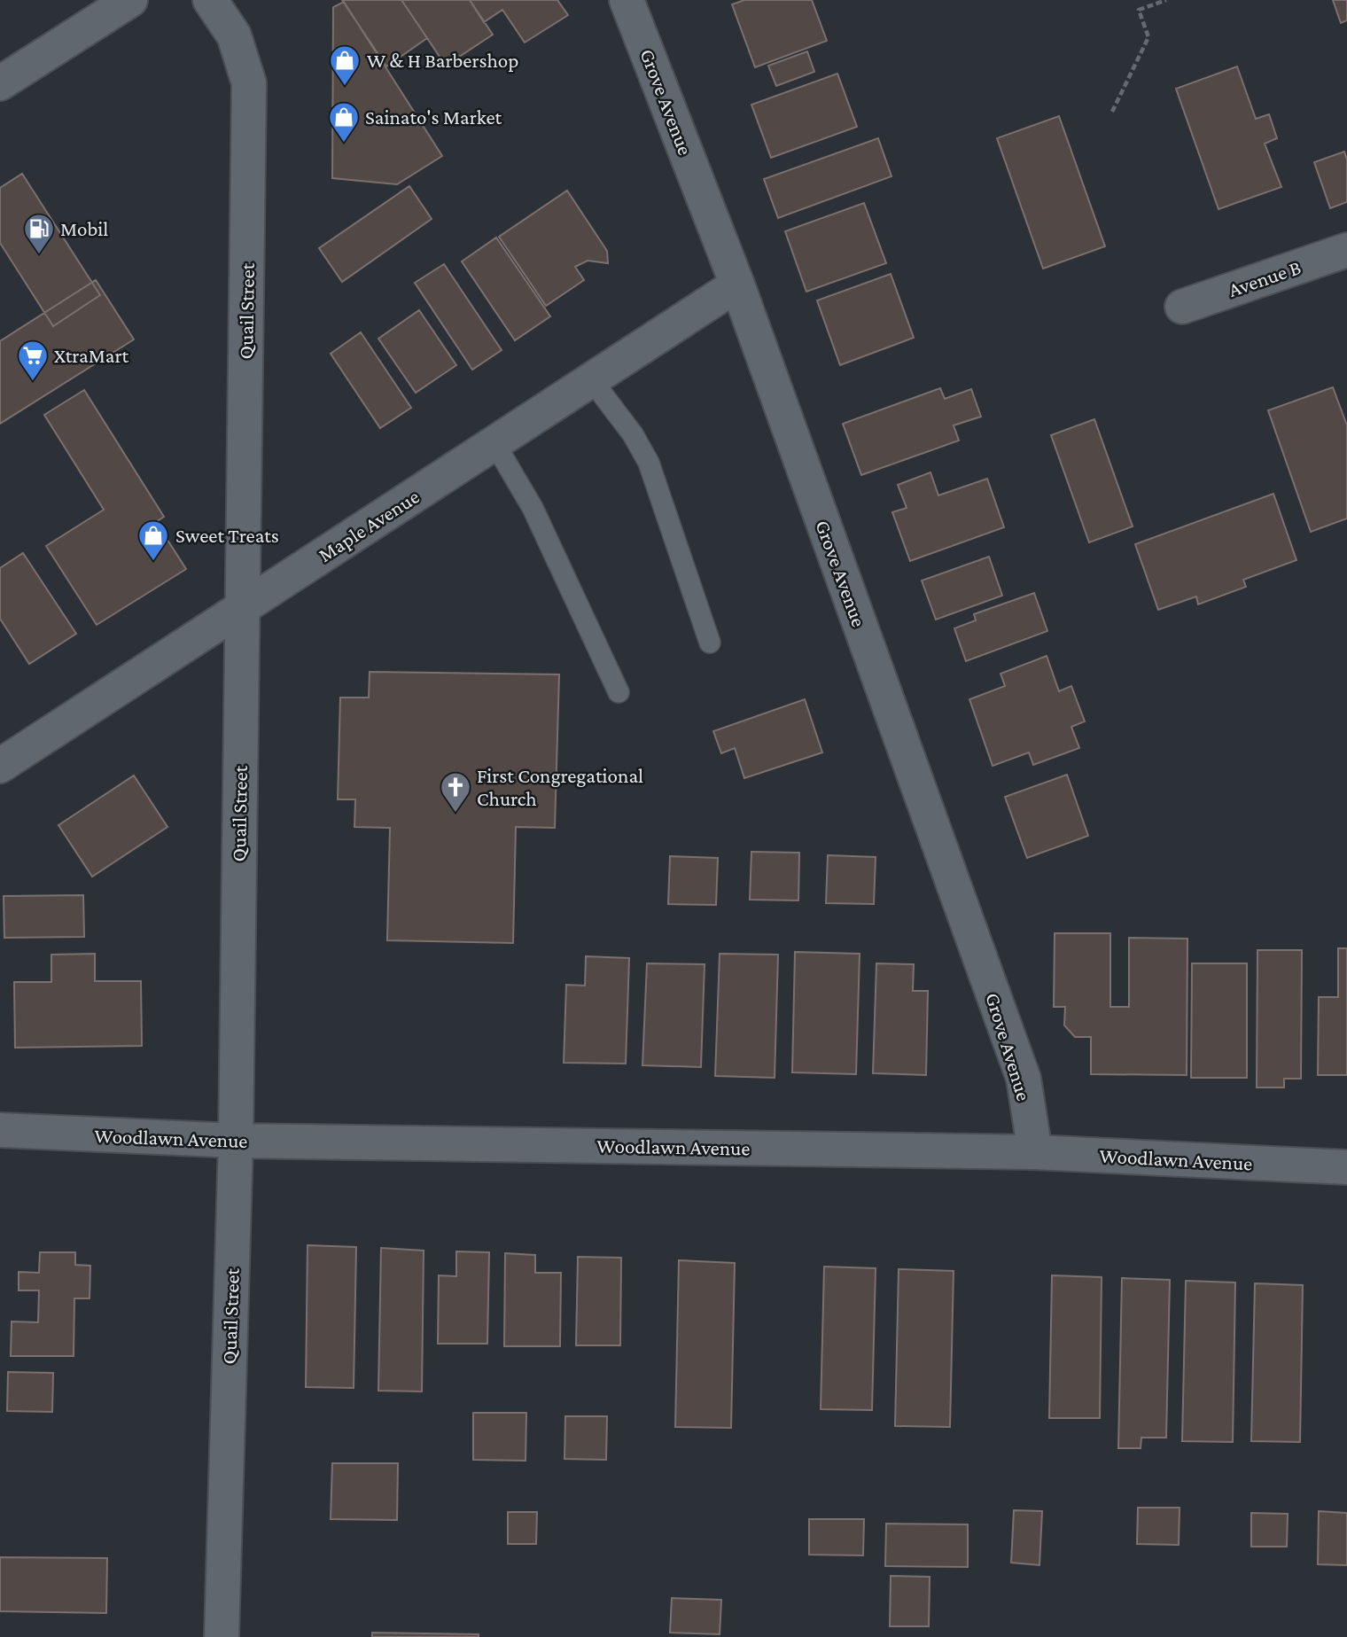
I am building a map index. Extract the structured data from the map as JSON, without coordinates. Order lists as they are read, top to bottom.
{
  "streets": {
    "street": [
      "Grove Avenue",
      "Avenue B",
      "Quail Street",
      "Maple Avenue",
      "Woodlawn Avenue"
    ]
  },
  "crossings": [
    ["Grove Avenue", "Maple Avenue"],
    ["Grove Avenue", "Woodlawn Avenue"],
    ["Quail Street", "Maple Avenue"],
    ["Quail Street", "Woodlawn Avenue"]
  ],
  "places": {
    "shop": ["W & H Barbershop", "Sainato's Market", "Sweet Treats"],
    "fuel station": ["Mobil"],
    "supermarket": ["XtraMart"],
    "church": ["First Congregational Church"]
  }
}
